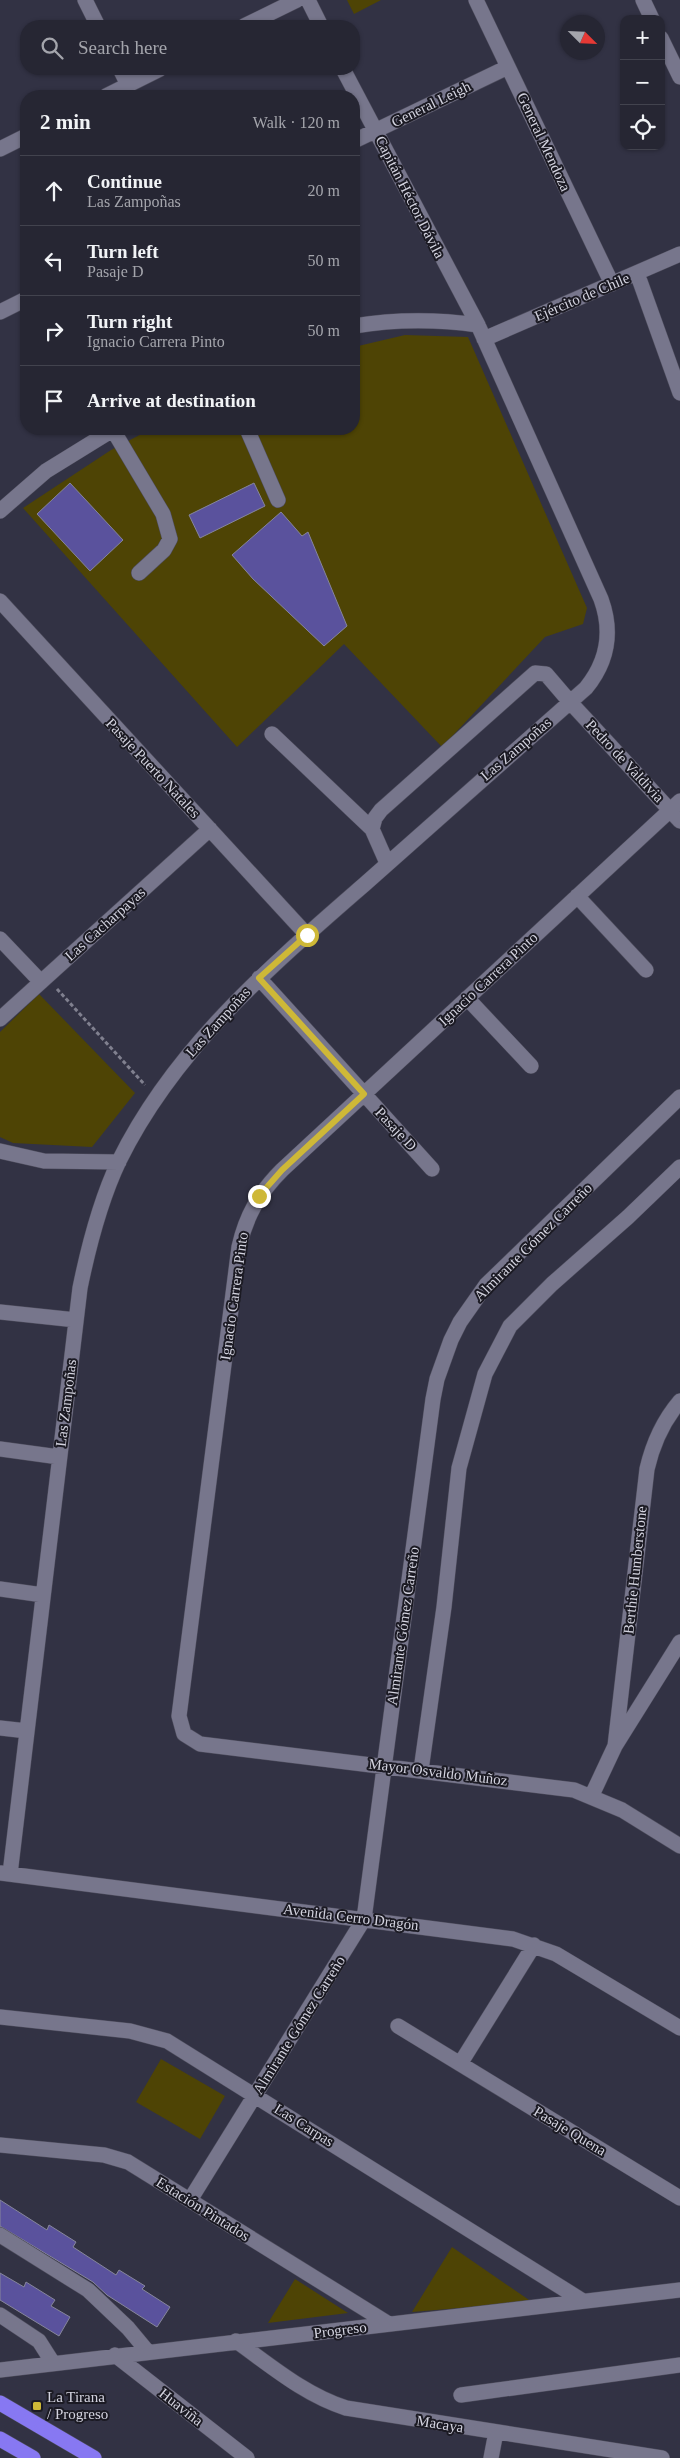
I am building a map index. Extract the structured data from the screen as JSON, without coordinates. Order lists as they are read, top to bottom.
{
  "streets": {
    "street": [
      "General Leigh",
      "General Mendoza",
      "Capitán Héctor Dávila",
      "Ejército de Chile",
      "Las Zampoñas",
      "Pedro de Valdivia",
      "Pasaje Puerto Natales",
      "Las Cacharpayas",
      "Ignacio Carrera Pinto",
      "Pasaje D",
      "Almirante Gómez Carreño",
      "Berthie Humberstone",
      "Mayor Osvaldo Muñoz",
      "Avenida Cerro Dragón",
      "Las Carpas",
      "Pasaje Quena",
      "Estación Pintados",
      "Progreso",
      "Huaviña",
      "Macaya"
    ]
  },
  "crossings": [
    ["General Leigh", "General Mendoza"],
    ["General Leigh", "Capitán Héctor Dávila"],
    ["General Mendoza", "Ejército de Chile"],
    ["Capitán Héctor Dávila", "Las Zampoñas"],
    ["Ejército de Chile", "Las Zampoñas"],
    ["Las Zampoñas", "Pedro de Valdivia"],
    ["Las Zampoñas", "Pasaje Puerto Natales"],
    ["Las Zampoñas", "Pasaje D"],
    ["Las Zampoñas", "Avenida Cerro Dragón"],
    ["Pedro de Valdivia", "Ignacio Carrera Pinto"],
    ["Pasaje Puerto Natales", "Las Cacharpayas"],
    ["Ignacio Carrera Pinto", "Pasaje D"],
    ["Ignacio Carrera Pinto", "Mayor Osvaldo Muñoz"],
    ["Almirante Gómez Carreño", "Mayor Osvaldo Muñoz"],
    ["Almirante Gómez Carreño", "Avenida Cerro Dragón"],
    ["Almirante Gómez Carreño", "Las Carpas"],
    ["Almirante Gómez Carreño", "Estación Pintados"],
    ["Berthie Humberstone", "Mayor Osvaldo Muñoz"],
    ["Las Carpas", "Progreso"],
    ["Estación Pintados", "Progreso"],
    ["Progreso", "Huaviña"],
    ["Progreso", "Macaya"]
  ],
  "places": {
    "transit": ["La Tirana / Progreso"]
  },
  "north": "bottom right",
  "page": {
    "map_buttons": ["+", "−"],
    "search": "Search here",
    "heading": ["2 min", "Walk · 120 m"],
    "list": [
      ["Continue", "Las Zampoñas", "20 m"],
      ["Turn left", "Pasaje D", "50 m"],
      ["Turn right", "Ignacio Carrera Pinto", "50 m"],
      "Arrive at destination"
    ]
  }
}
